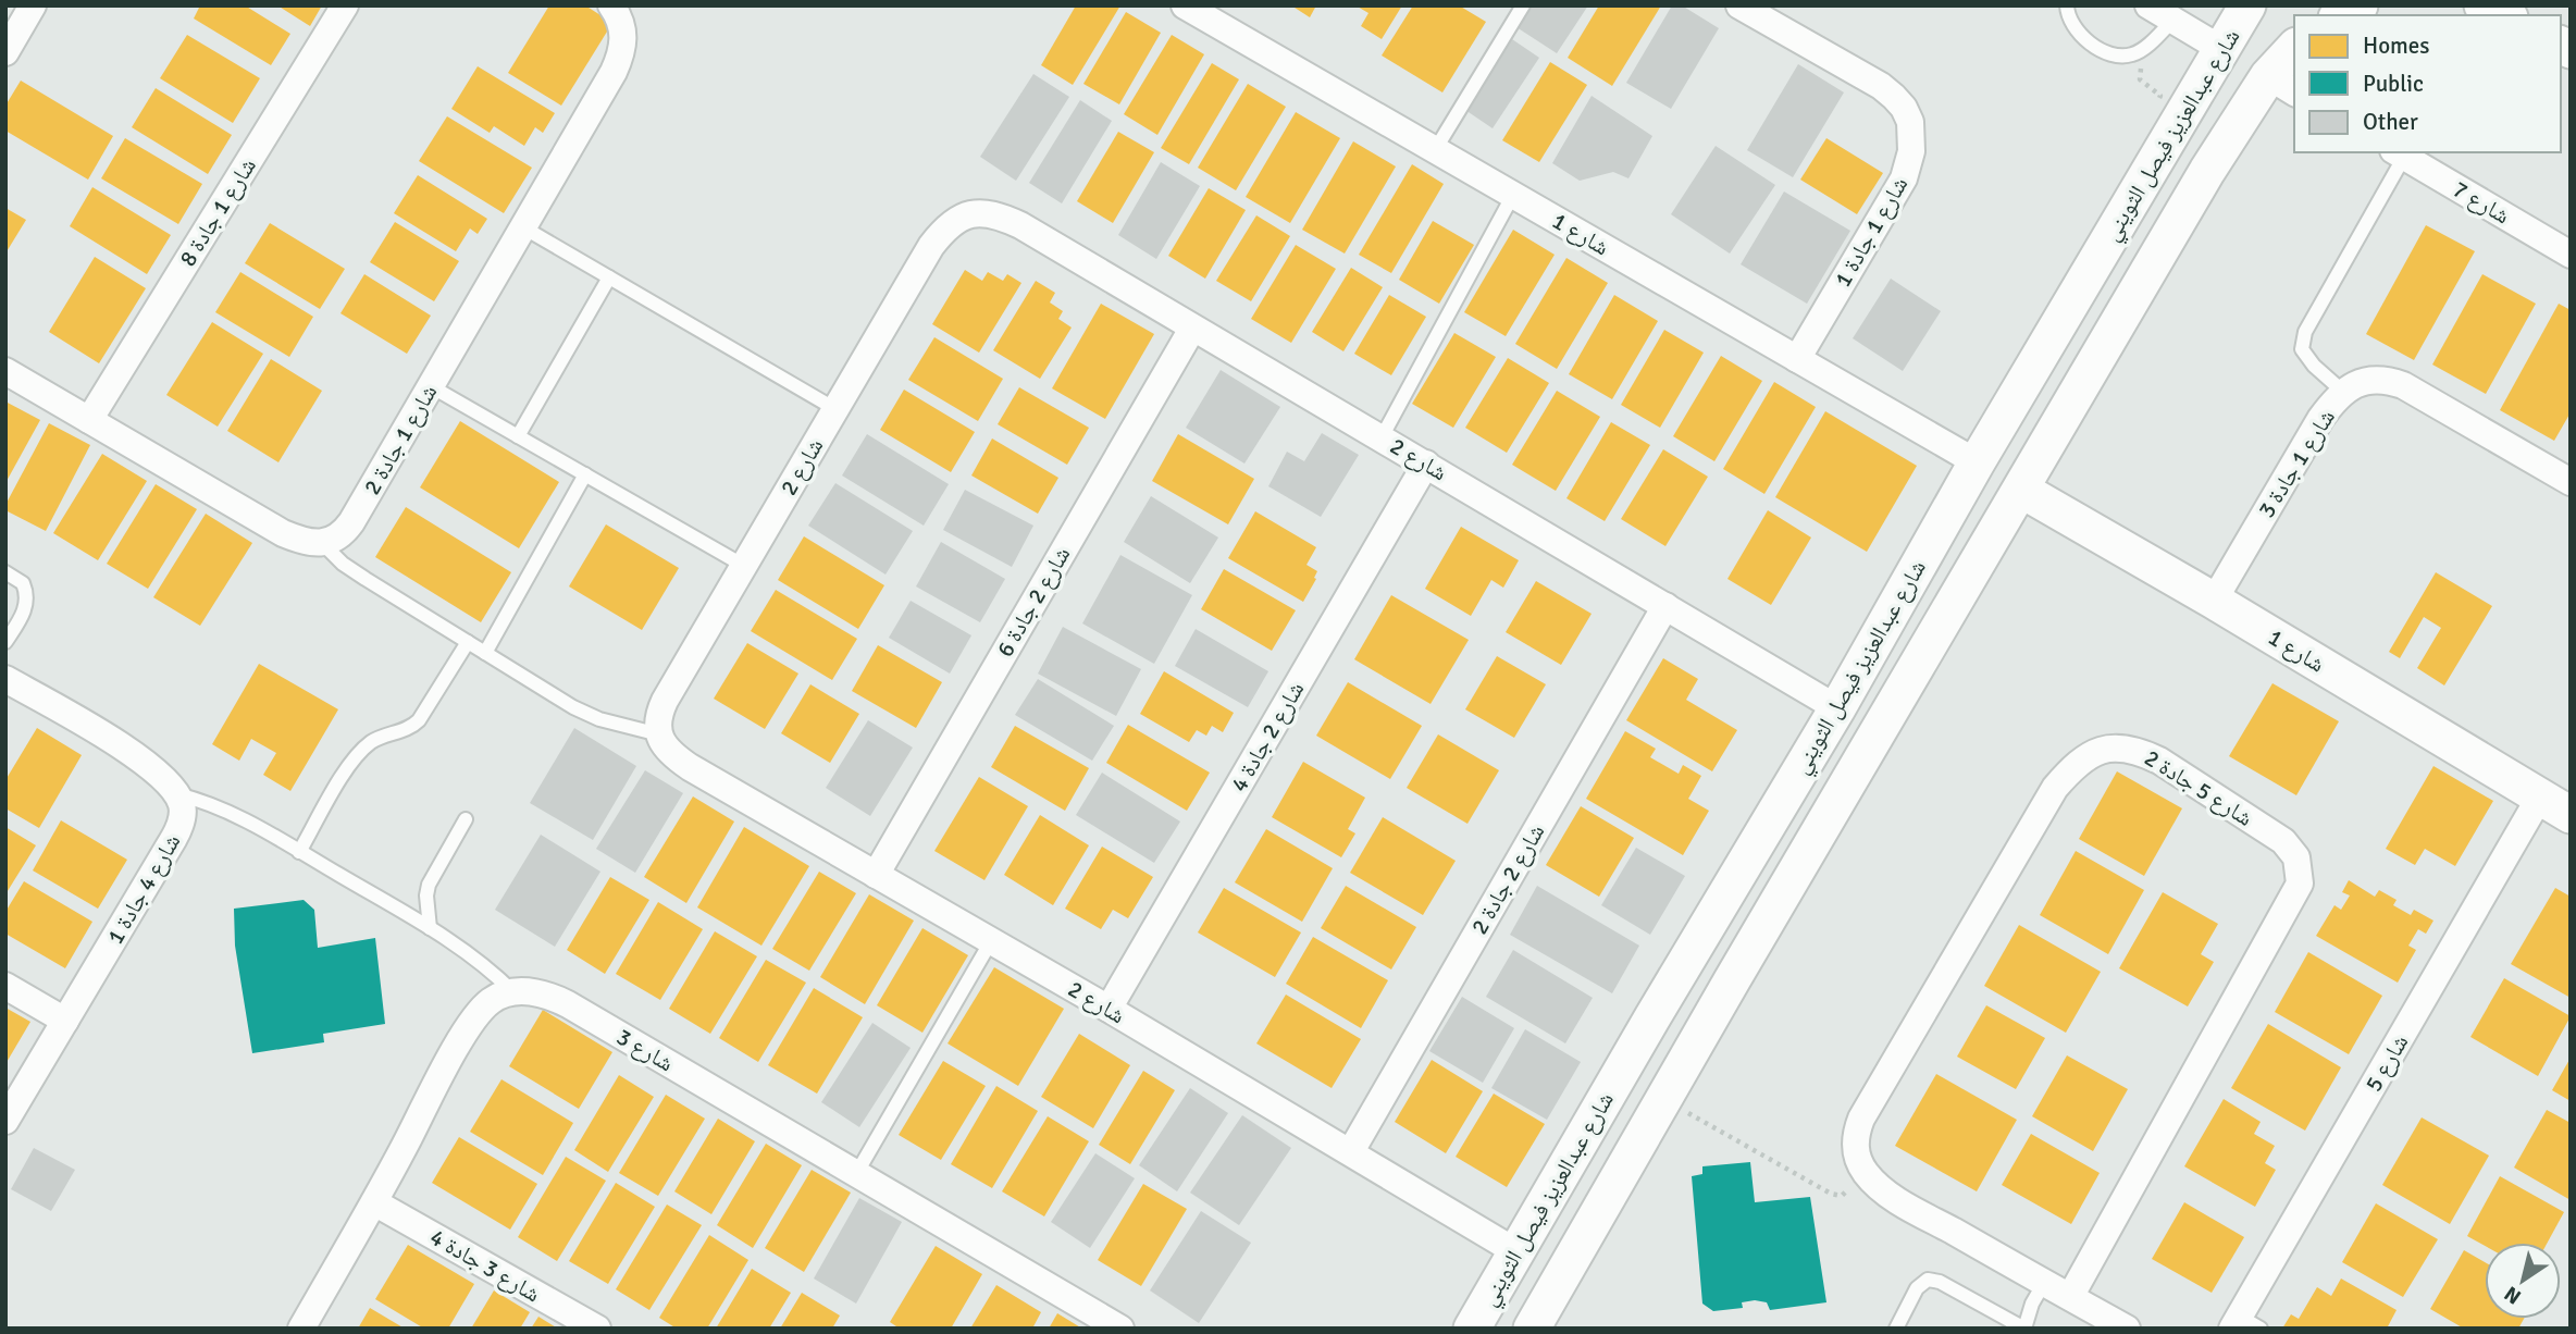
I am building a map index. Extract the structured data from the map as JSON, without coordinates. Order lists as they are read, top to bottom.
{
  "streets": {
    "street": [
      "شارع عبدالعزيز فيصل الثويني",
      "شارع 7",
      "شارع 1 جادة 8",
      "شارع 1 جادة 1",
      "شارع 1",
      "شارع 1 جادة 2",
      "شارع 2",
      "شارع 1 جادة 3",
      "شارع 2 جادة 6",
      "شارع 2 جادة 4",
      "شارع 5 جادة 2",
      "شارع 2 جادة 2",
      "شارع 4 جادة 1",
      "شارع 3",
      "شارع 5",
      "شارع 3 جادة 4"
    ]
  },
  "crossings": [
    ["شارع عبدالعزيز فيصل الثويني", "شارع 1"],
    ["شارع عبدالعزيز فيصل الثويني", "شارع 2"],
    ["شارع 1 جادة 1", "شارع 1"],
    ["شارع 1", "شارع 1 جادة 3"],
    ["شارع 1", "شارع 5"],
    ["شارع 2", "شارع 2 جادة 6"],
    ["شارع 2", "شارع 2 جادة 4"],
    ["شارع 2", "شارع 2 جادة 2"]
  ],
  "legend": ["Homes", "Public", "Other"],
  "north": "bottom left"
}
